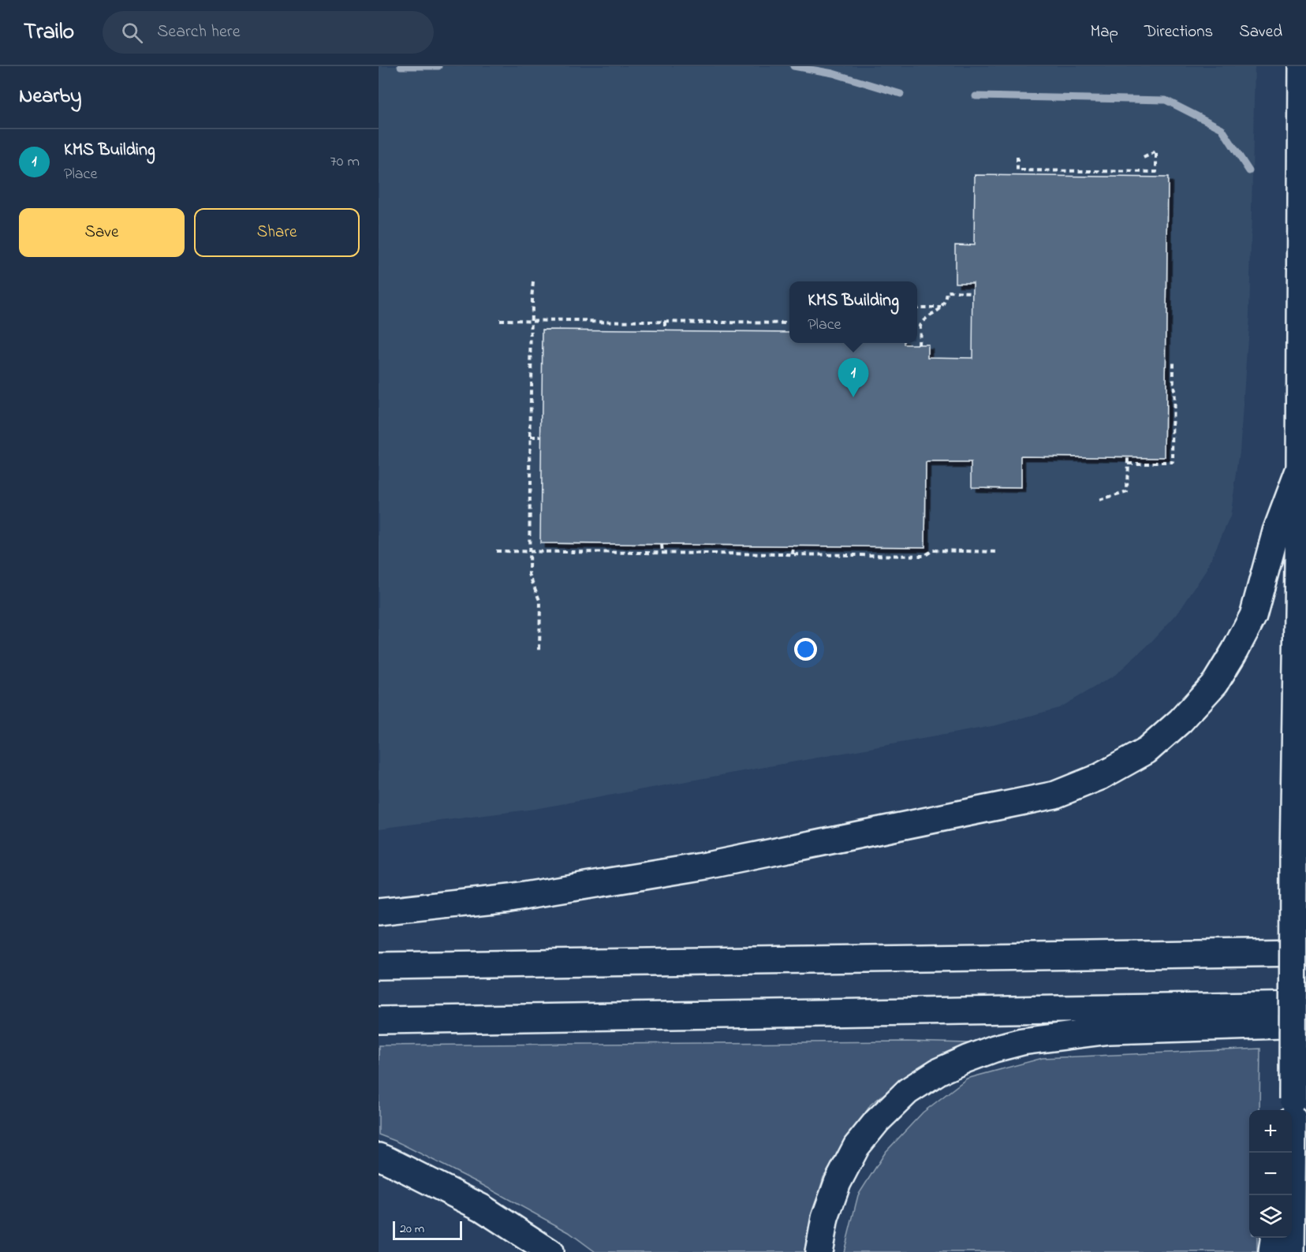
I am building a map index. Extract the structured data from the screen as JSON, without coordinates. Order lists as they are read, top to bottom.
{
  "scale_bar": "20 m",
  "page": {
    "header": "Trailo",
    "search": "Search here",
    "nav": ["Map", "Directions", "Saved"],
    "heading": "Nearby",
    "list": [
      {
        "mark": "1",
        "name": "KMS Building",
        "note": "Place",
        "value": "70 m"
      }
    ],
    "buttons": ["Save", "Share"],
    "popup": ["KMS Building", "Place"],
    "pins": "1",
    "map_buttons": ["+", "−"],
    "scale": "20 m"
  }
}
